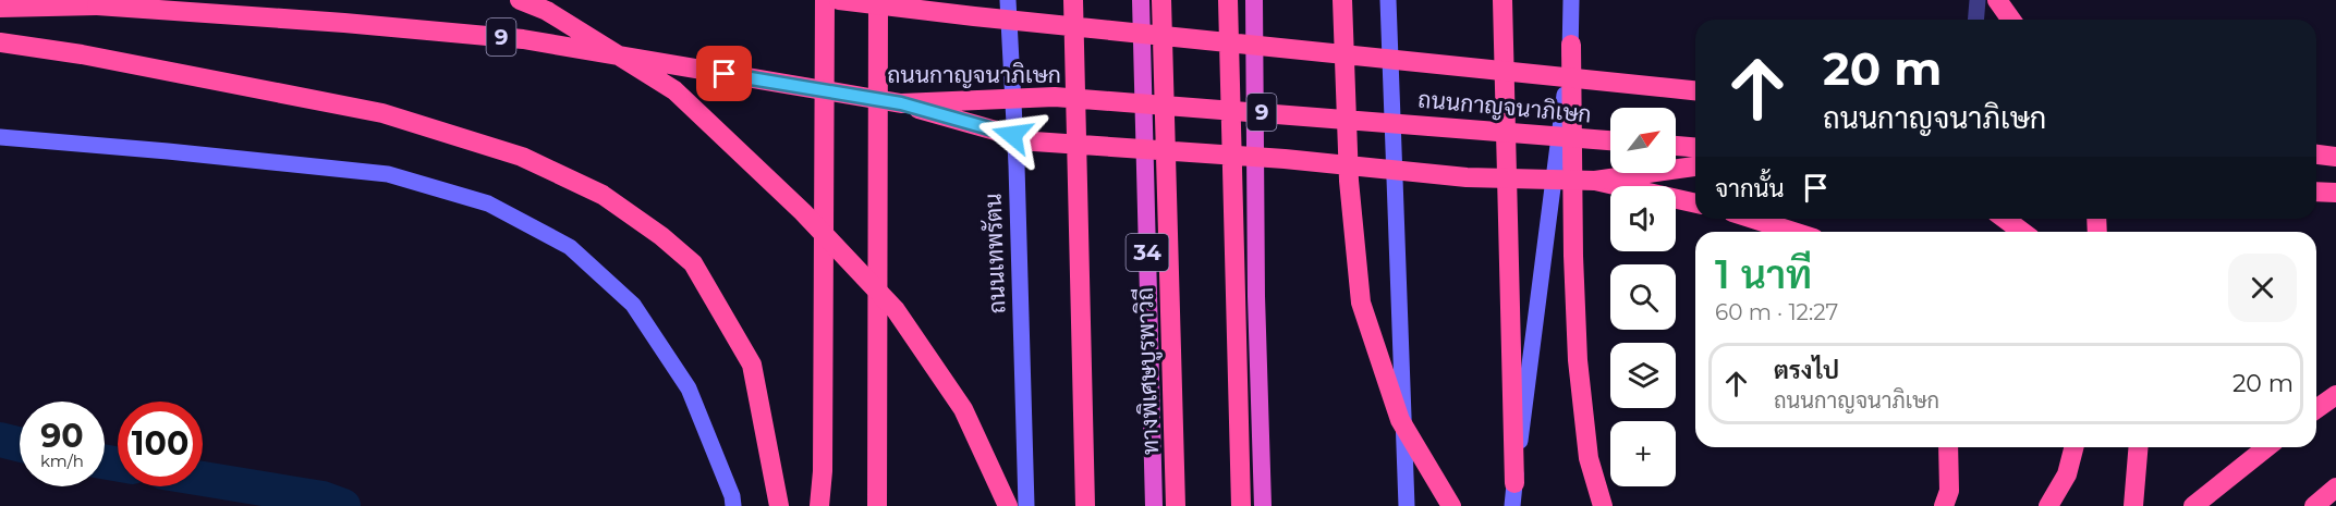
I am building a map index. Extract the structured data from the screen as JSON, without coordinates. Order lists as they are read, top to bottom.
{
  "streets": {
    "highway": [
      "9",
      "ถนนกาญจนาภิเษก",
      "34",
      "ทางพิเศษบูรพาวิถี"
    ],
    "main road": ["ถนนเทพรัตน"]
  },
  "north": "top right",
  "page": {
    "turn": ["20 m", "ถนนกาญจนาภิเษก"],
    "map_buttons": "+",
    "then": "จากนั้น",
    "heading": ["1 นาที", "60 m · 12:27"],
    "list": [
      {
        "name": "ตรงไป",
        "note": "ถนนกาญจนาภิเษก",
        "value": "20 m"
      }
    ],
    "speed": "90 km/h",
    "limit": "100"
  }
}
